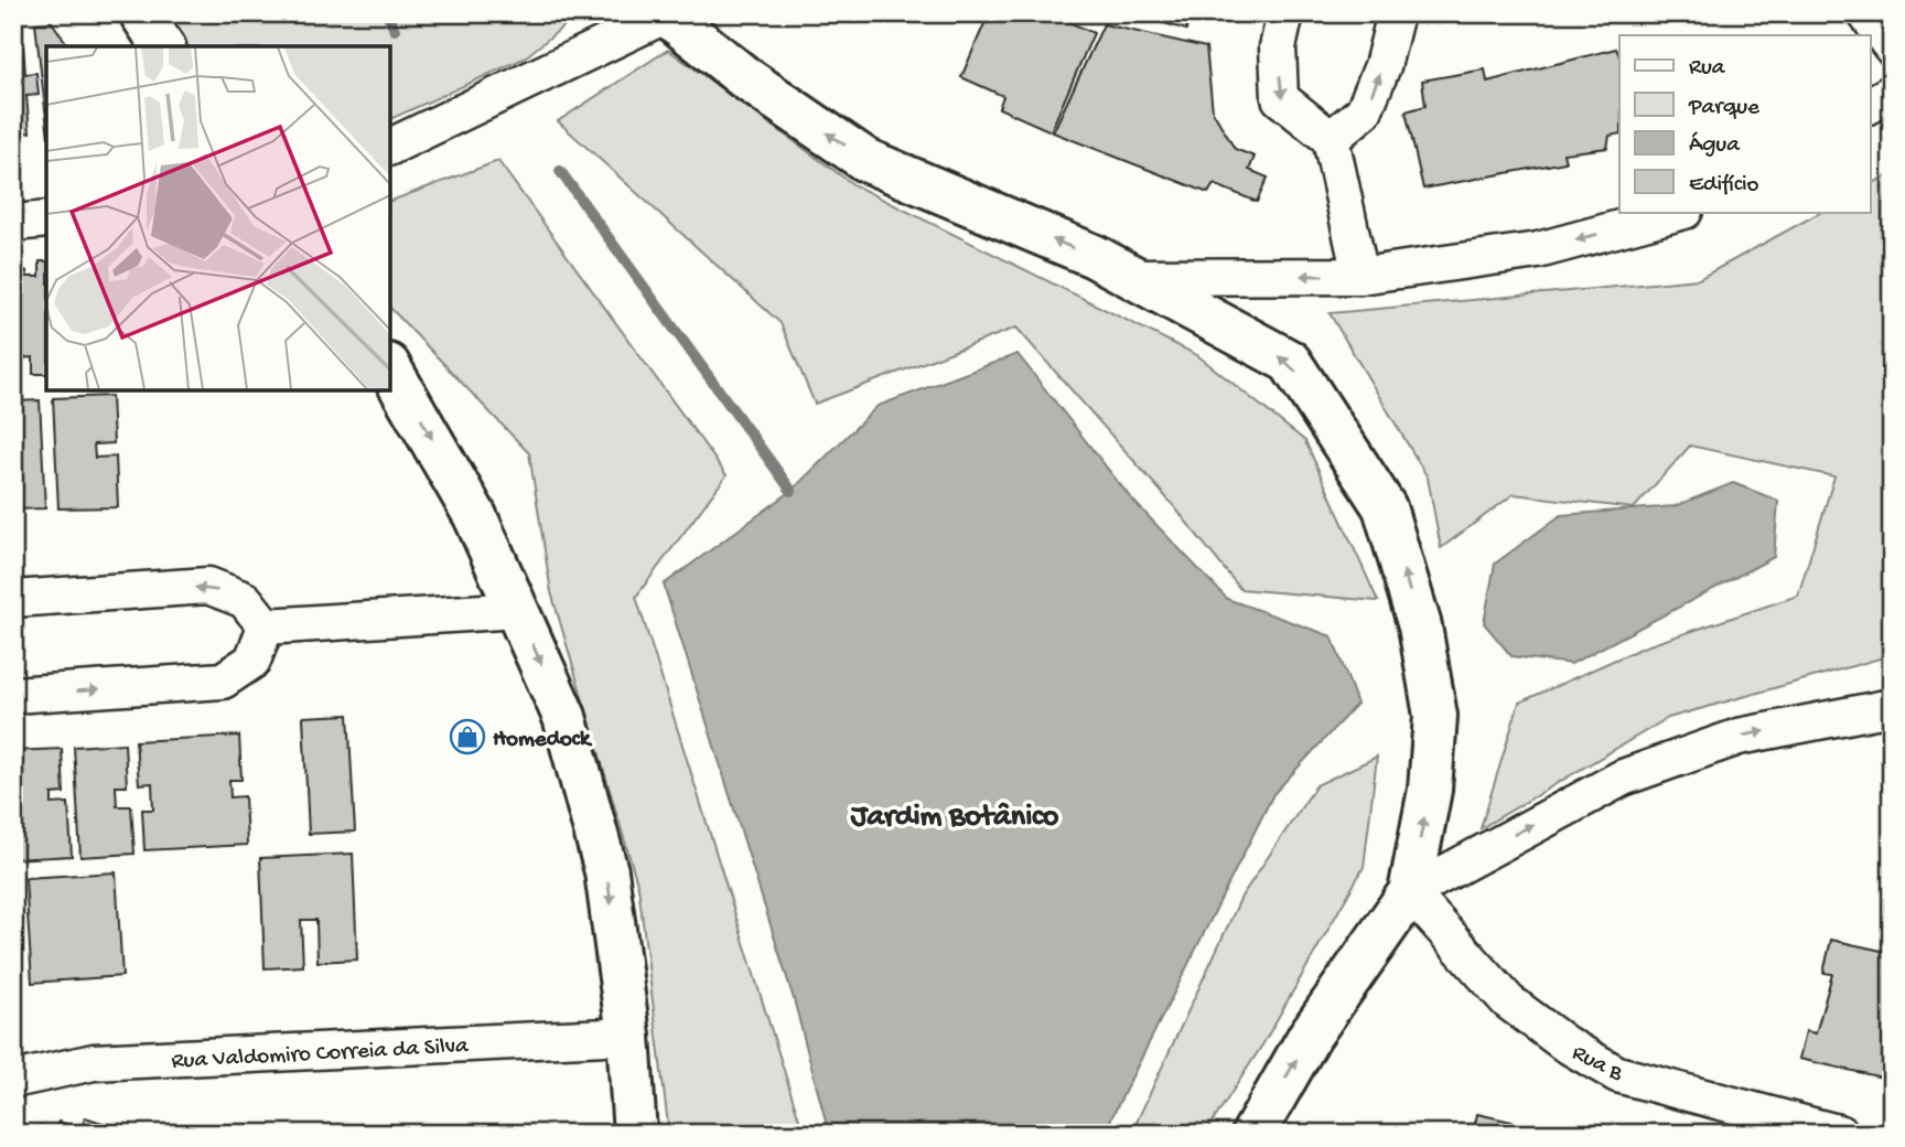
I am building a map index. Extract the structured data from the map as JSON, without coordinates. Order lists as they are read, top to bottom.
{
  "streets": {
    "street": ["Rua Valdomiro Correia da Silva", "Rua B"]
  },
  "districts": ["Jardim Botânico"],
  "places": {
    "shop": ["Homedock"]
  },
  "legend": [
    "Rua",
    "Parque",
    "Água",
    "Edifício"
  ]
}
